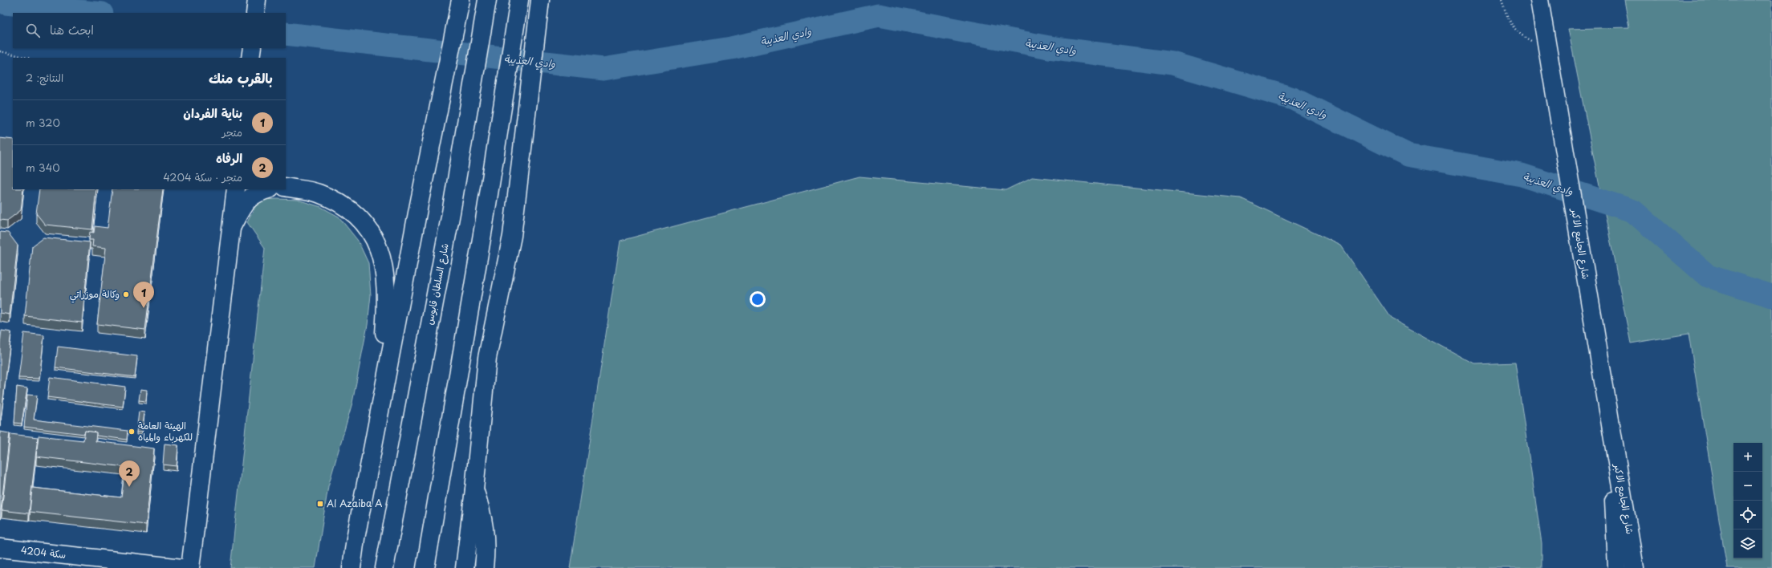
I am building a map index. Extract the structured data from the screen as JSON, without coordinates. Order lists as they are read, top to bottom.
{
  "streets": {
    "main road": ["شارع الجامع الاكبر", "شارع السلطان قابوس", "سكة 4204"]
  },
  "water": ["وادي العذيبة"],
  "places": {
    "other": ["وكالة موزراتي", "الهيئة العامة للكهرباء والمياه"],
    "transit": ["Al Azaiba A"]
  },
  "page": {
    "search": "ابحث هنا",
    "heading": ["بالقرب منك", "النتائج: 2"],
    "list": [
      {
        "mark": "1",
        "name": "بناية الفردان",
        "note": "متجر",
        "value": "320 m"
      },
      {
        "mark": "2",
        "name": "الرفاه",
        "note": "متجر · سكة 4204",
        "value": "340 m"
      }
    ],
    "pins": ["1", "2"],
    "map_buttons": ["+", "−"]
  }
}
